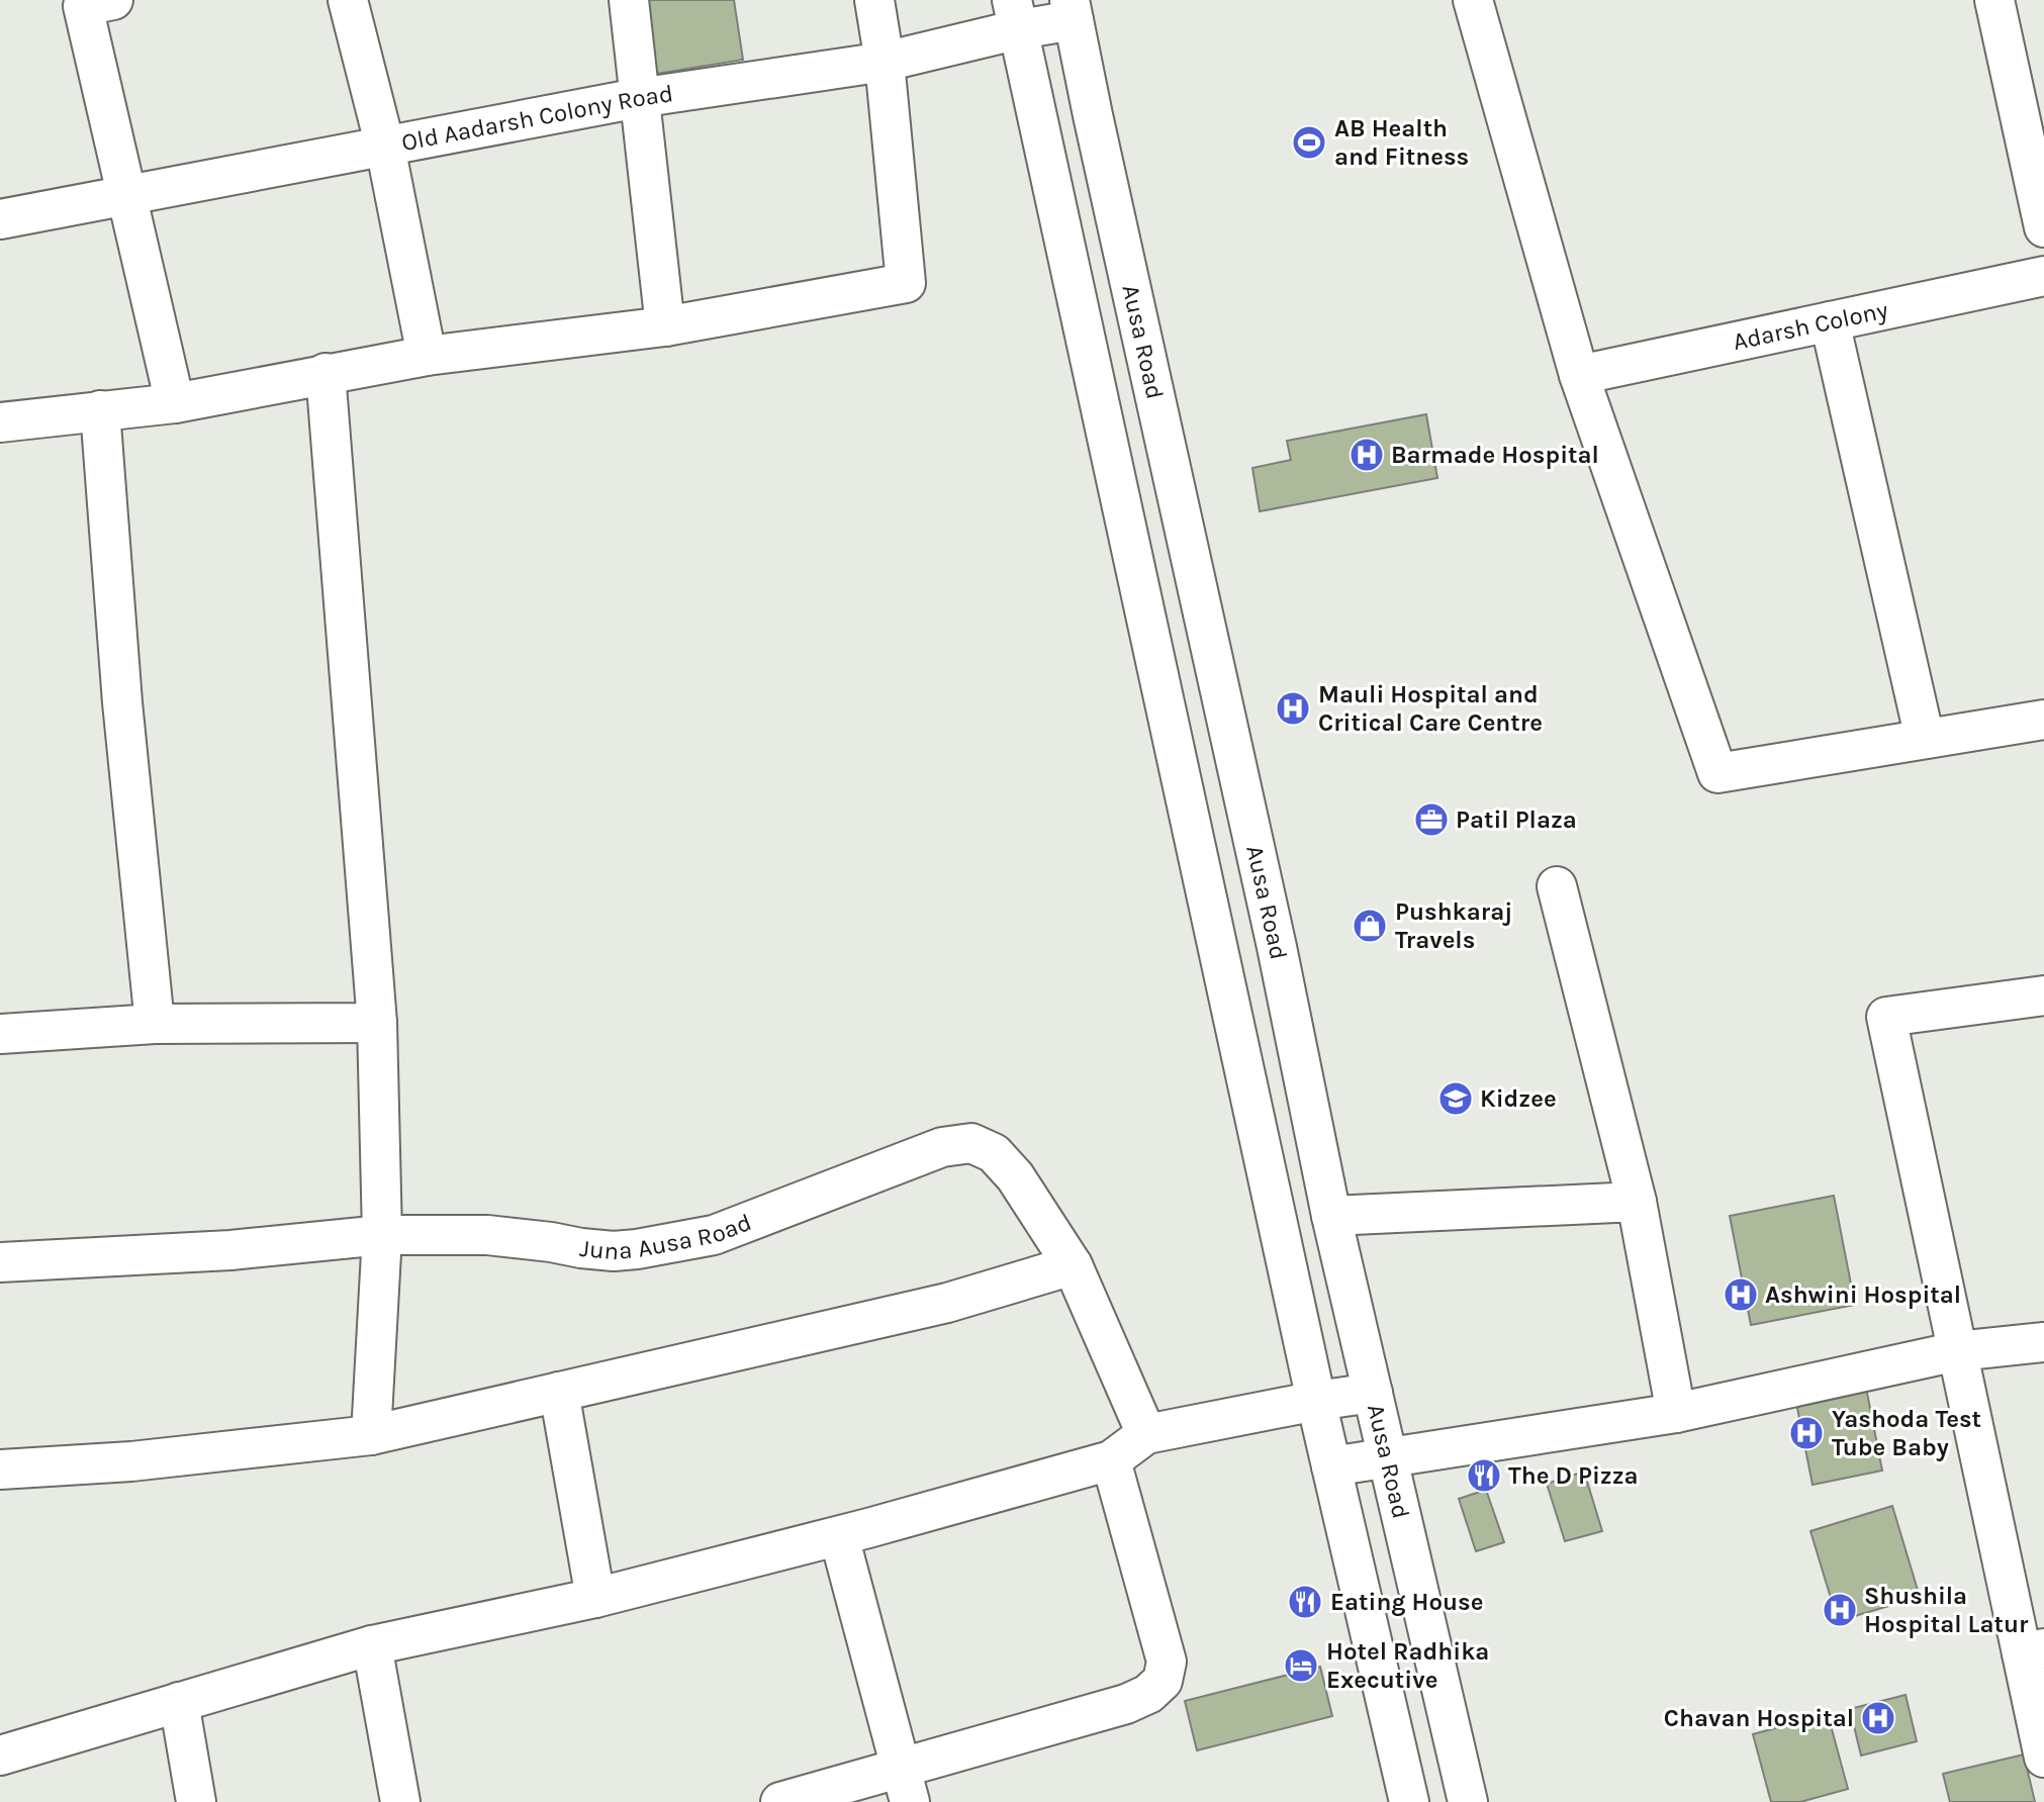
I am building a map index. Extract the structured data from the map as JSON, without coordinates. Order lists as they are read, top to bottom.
{
  "streets": {
    "street": [
      "Old Aadarsh Colony Road",
      "Adarsh Colony",
      "Ausa Road",
      "Juna Ausa Road"
    ]
  },
  "crossings": [
    ["Old Aadarsh Colony Road", "Ausa Road"]
  ],
  "places": {
    "sports": ["AB Health and Fitness"],
    "hospital": [
      "Barmade Hospital",
      "Mauli Hospital and Critical Care Centre",
      "Ashwini Hospital",
      "Yashoda Test Tube Baby",
      "Shushila Hospital Latur",
      "Chavan Hospital"
    ],
    "office": ["Patil Plaza"],
    "shop": ["Pushkaraj Travels"],
    "school or university": ["Kidzee"],
    "restaurant": ["The D Pizza", "Eating House"],
    "hotel": ["Hotel Radhika Executive"]
  }
}
